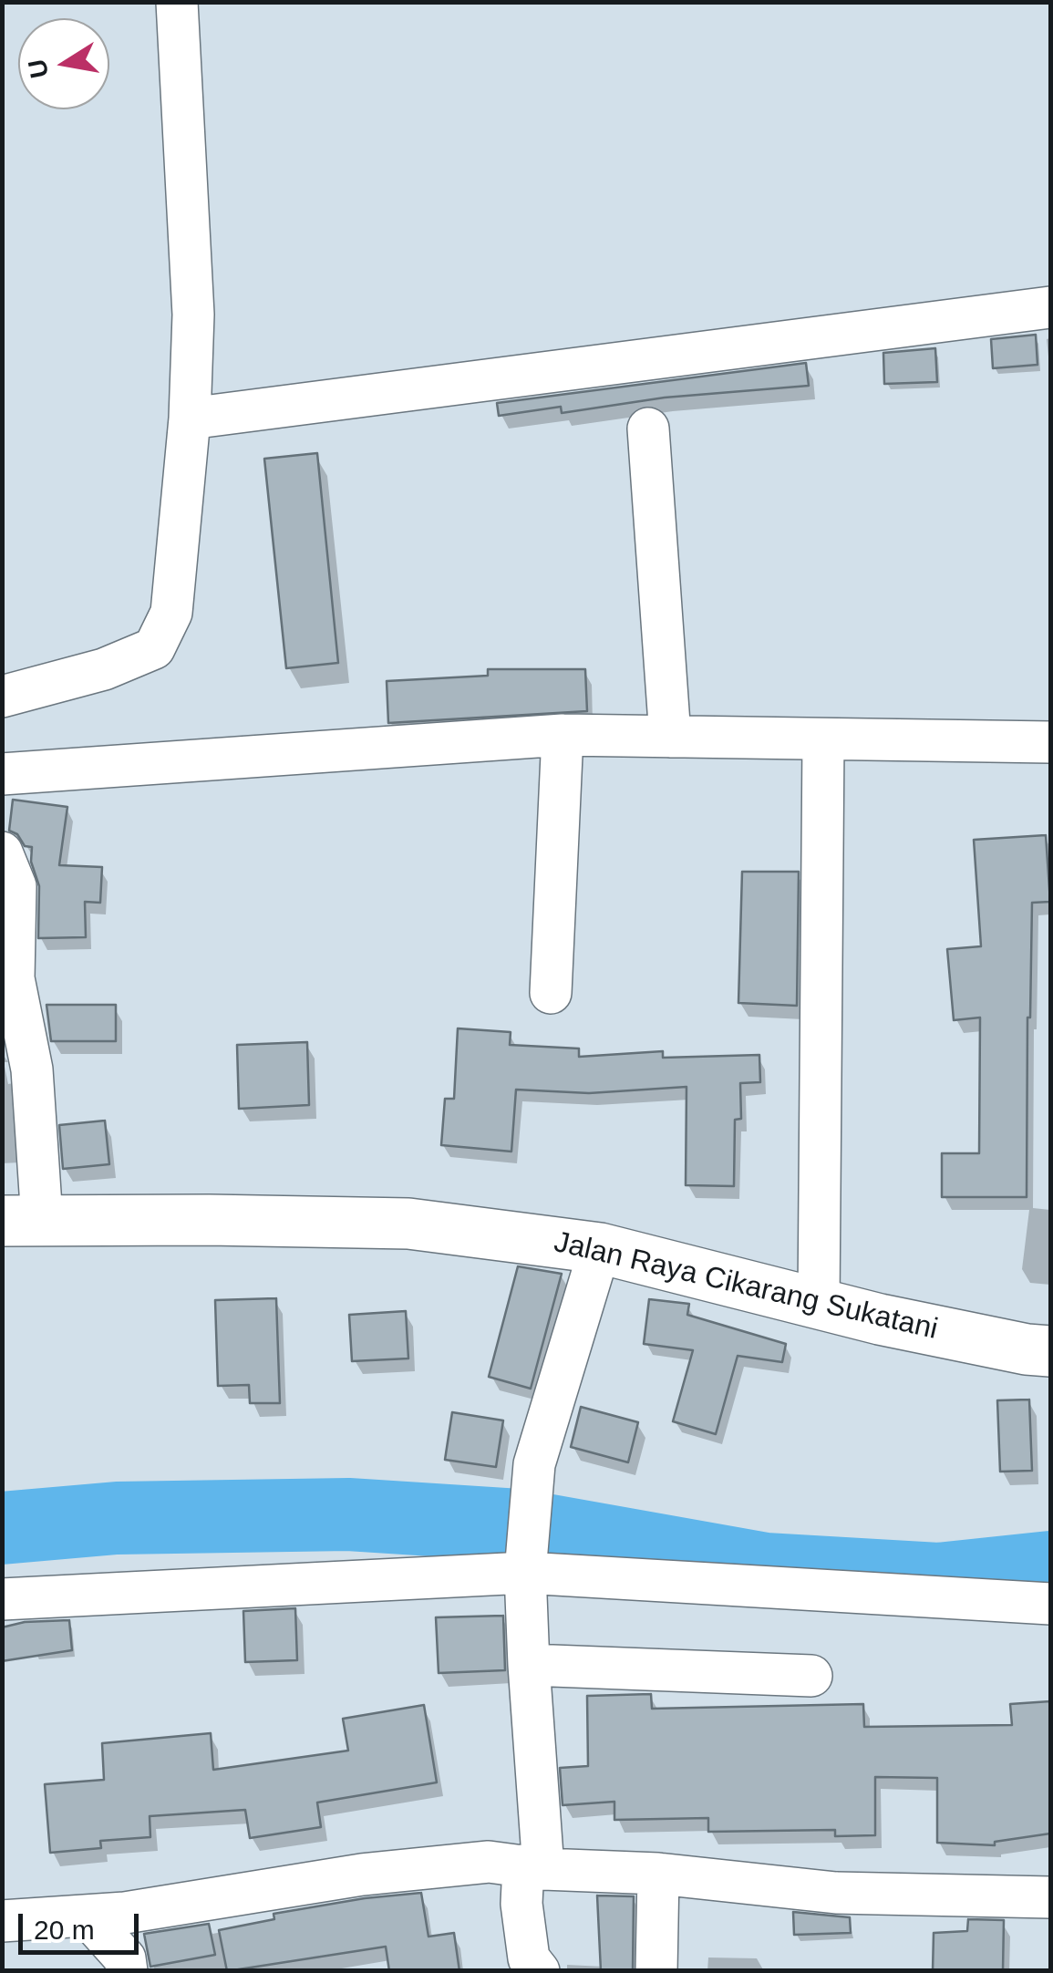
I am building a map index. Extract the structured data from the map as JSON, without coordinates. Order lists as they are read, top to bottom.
{
  "streets": {
    "main road": ["Jalan Raya Cikarang Sukatani"]
  },
  "scale_bar": "20 m",
  "north": "left"
}
